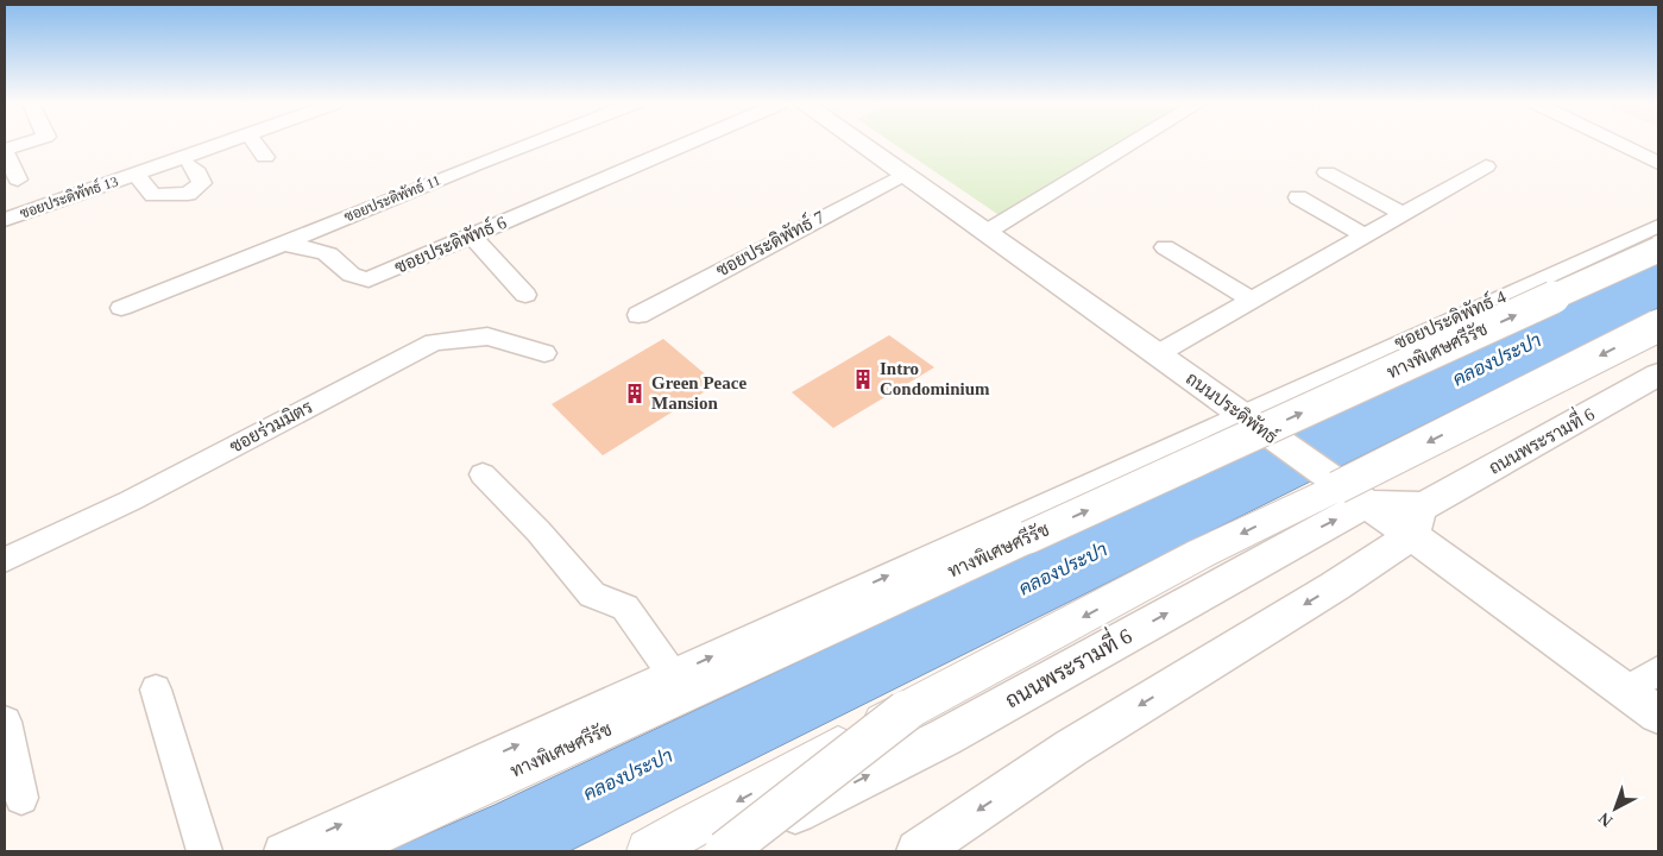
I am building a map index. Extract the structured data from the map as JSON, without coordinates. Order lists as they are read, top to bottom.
{
  "streets": {
    "highway": ["ทางพิเศษศรีรัช"],
    "main road": ["ถนนประดิพัทธ์", "ถนนพระรามที่ 6"],
    "street": [
      "ซอยประดิพัทธ์ 13",
      "ซอยประดิพัทธ์ 11",
      "ซอยประดิพัทธ์ 7",
      "ซอยประดิพัทธ์ 6",
      "ซอยประดิพัทธ์ 4",
      "ซอยร่วมมิตร"
    ]
  },
  "crossings": [
    ["ซอยประดิพัทธ์ 11", "ซอยประดิพัทธ์ 6"],
    ["ซอยประดิพัทธ์ 7", "ถนนประดิพัทธ์"],
    ["ซอยประดิพัทธ์ 4", "ถนนประดิพัทธ์"],
    ["ถนนประดิพัทธ์", "ถนนพระรามที่ 6"]
  ],
  "one_way": ["ซอยประดิพัทธ์ 4"],
  "water": ["คลองประปา"],
  "places": {
    "building": ["Intro Condominium", "Green Peace Mansion"]
  },
  "north": "bottom left"
}
